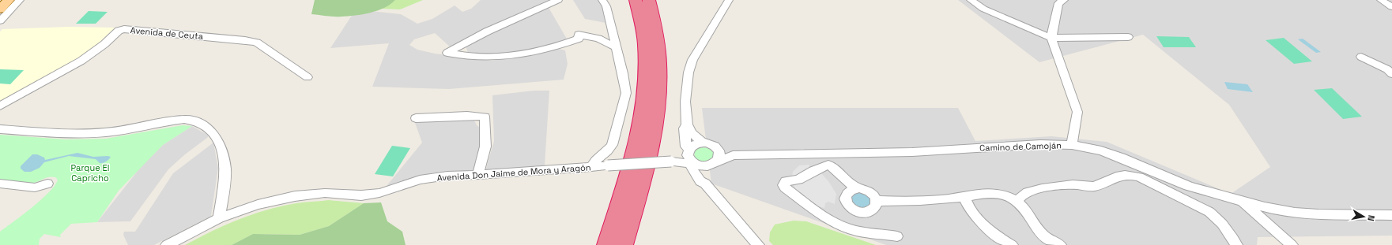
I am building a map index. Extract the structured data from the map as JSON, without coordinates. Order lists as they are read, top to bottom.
{
  "streets": {
    "street": ["Avenida de Ceuta", "Camino de Camoján", "Avenida Don Jaime de Mora y Aragón"]
  },
  "parks": ["Parque El Capricho"],
  "north": "right"
}
